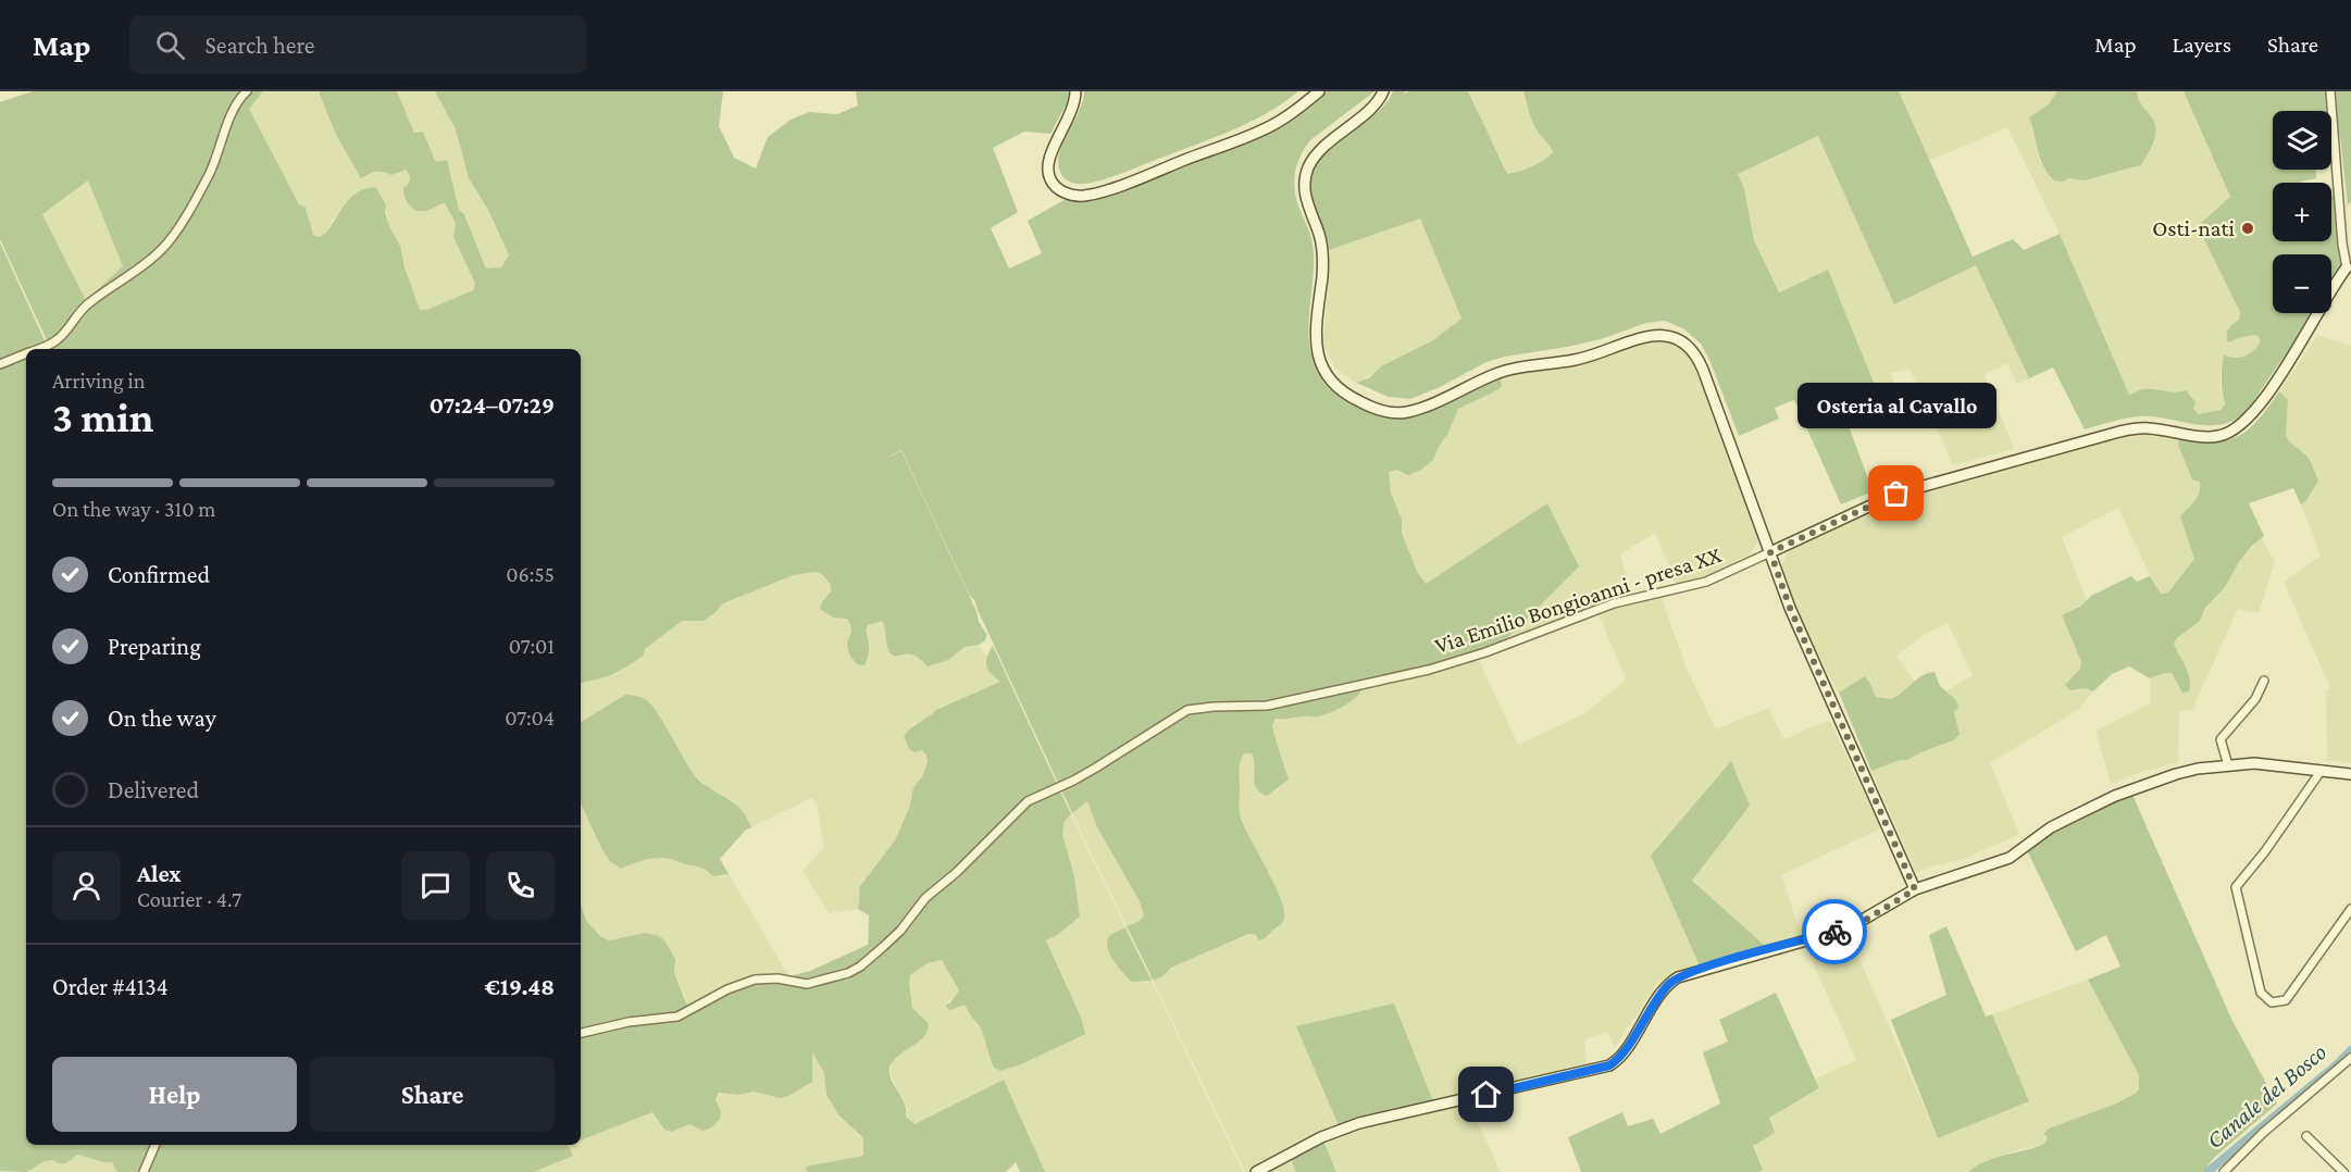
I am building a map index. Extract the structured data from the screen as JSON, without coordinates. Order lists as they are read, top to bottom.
{
  "streets": {
    "main road": ["Via Emilio Bongioanni - presa XX"]
  },
  "water": ["Canale del Bosco"],
  "places": ["Osti-nati", "Osteria al Cavallo"],
  "page": {
    "header": "Map",
    "search": "Search here",
    "nav": ["Map", "Layers", "Share"],
    "map_buttons": ["+", "−"],
    "heading": ["3 min", "Arriving in", "07:24–07:29"],
    "panel": [
      "Alex",
      "Courier · 4.7",
      "Order #4134",
      "€19.48"
    ],
    "bubble": "Osteria al Cavallo",
    "bar": "On the way · 310 m",
    "list": [
      ["Confirmed", "06:55"],
      ["Preparing", "07:01"],
      ["On the way", "07:04"],
      "Delivered"
    ],
    "buttons": ["Help", "Share"]
  }
}
